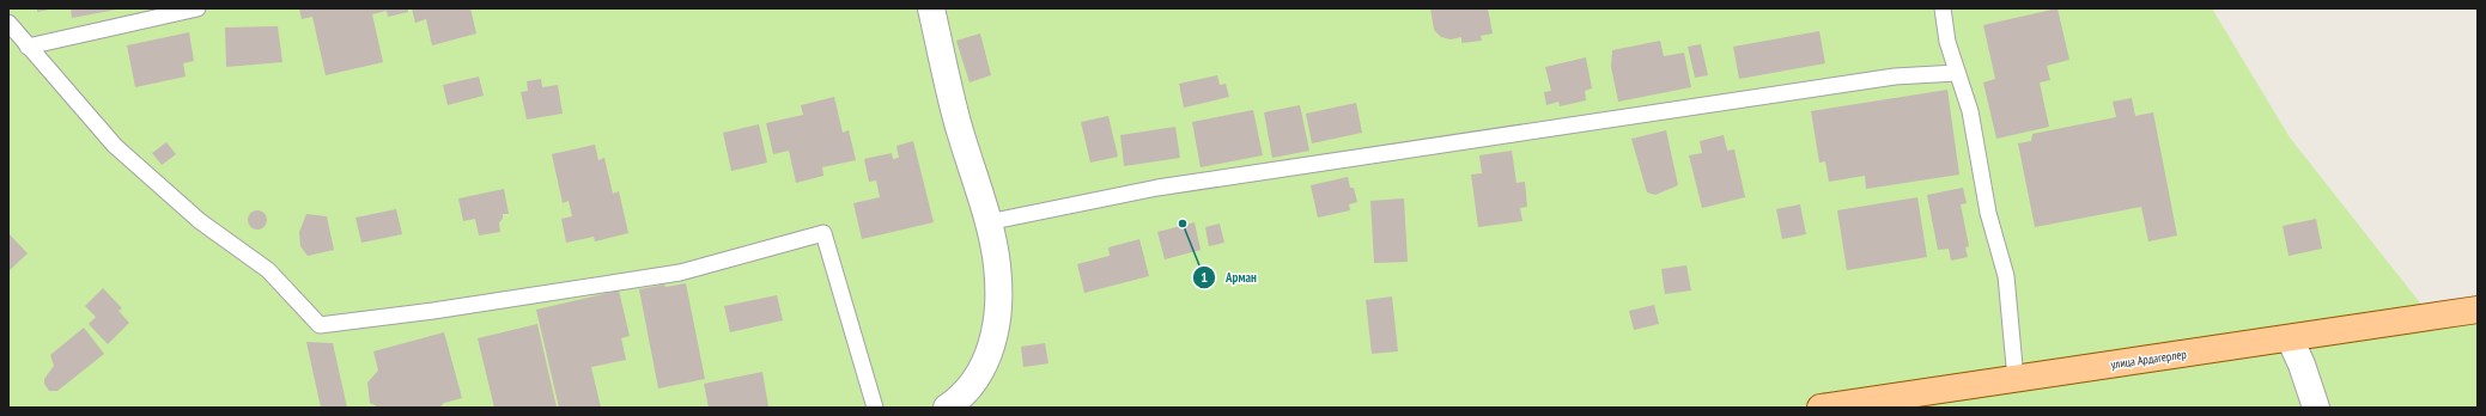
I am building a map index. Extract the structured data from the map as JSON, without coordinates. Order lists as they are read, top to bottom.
{
  "streets": {
    "main road": ["улица Ардагерлер"]
  },
  "places": ["Арман"]
}
